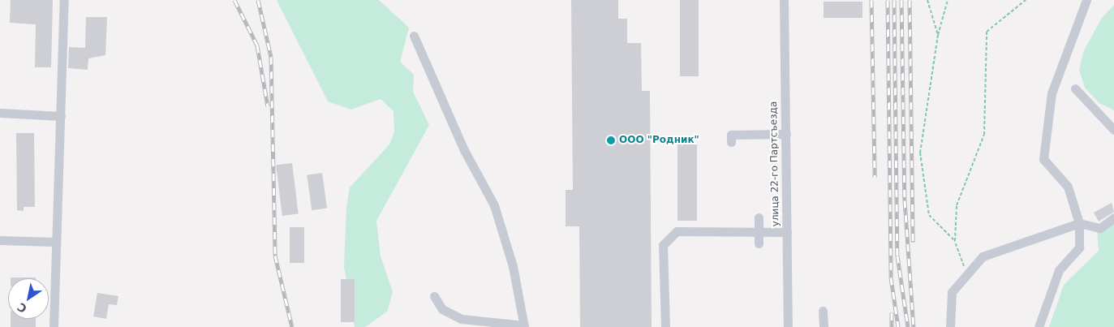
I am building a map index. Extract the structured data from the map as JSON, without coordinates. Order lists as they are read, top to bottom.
{
  "streets": {
    "street": ["улица 22-го Партсъезда"]
  },
  "places": ["ООО \"Родник\""],
  "north": "bottom left"
}
